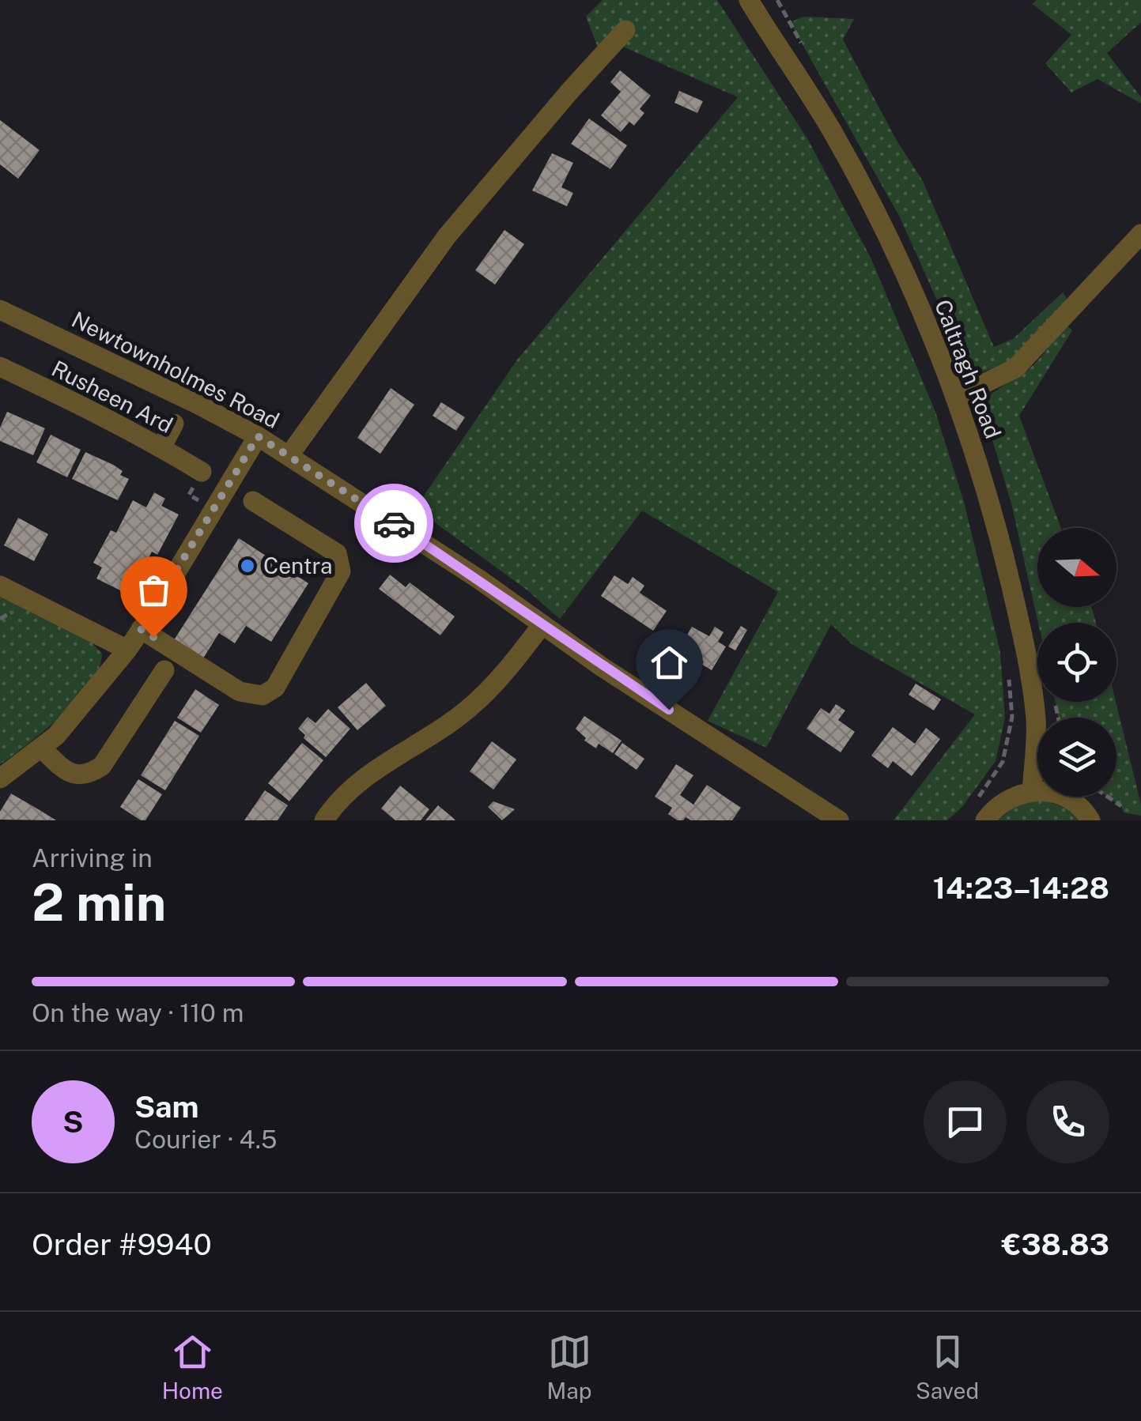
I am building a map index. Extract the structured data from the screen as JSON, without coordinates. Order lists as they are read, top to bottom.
{
  "streets": {
    "street": ["Caltragh Road", "Newtownholmes Road", "Rusheen Ard"]
  },
  "places": ["Centra"],
  "north": "right",
  "page": {
    "heading": ["2 min", "Arriving in", "14:23–14:28"],
    "panel": [
      "Sam",
      "Courier · 4.5",
      "Order #9940",
      "€38.83"
    ],
    "bar": "On the way · 110 m",
    "round": "S",
    "tabs": ["Home", "Map", "Saved"]
  }
}
